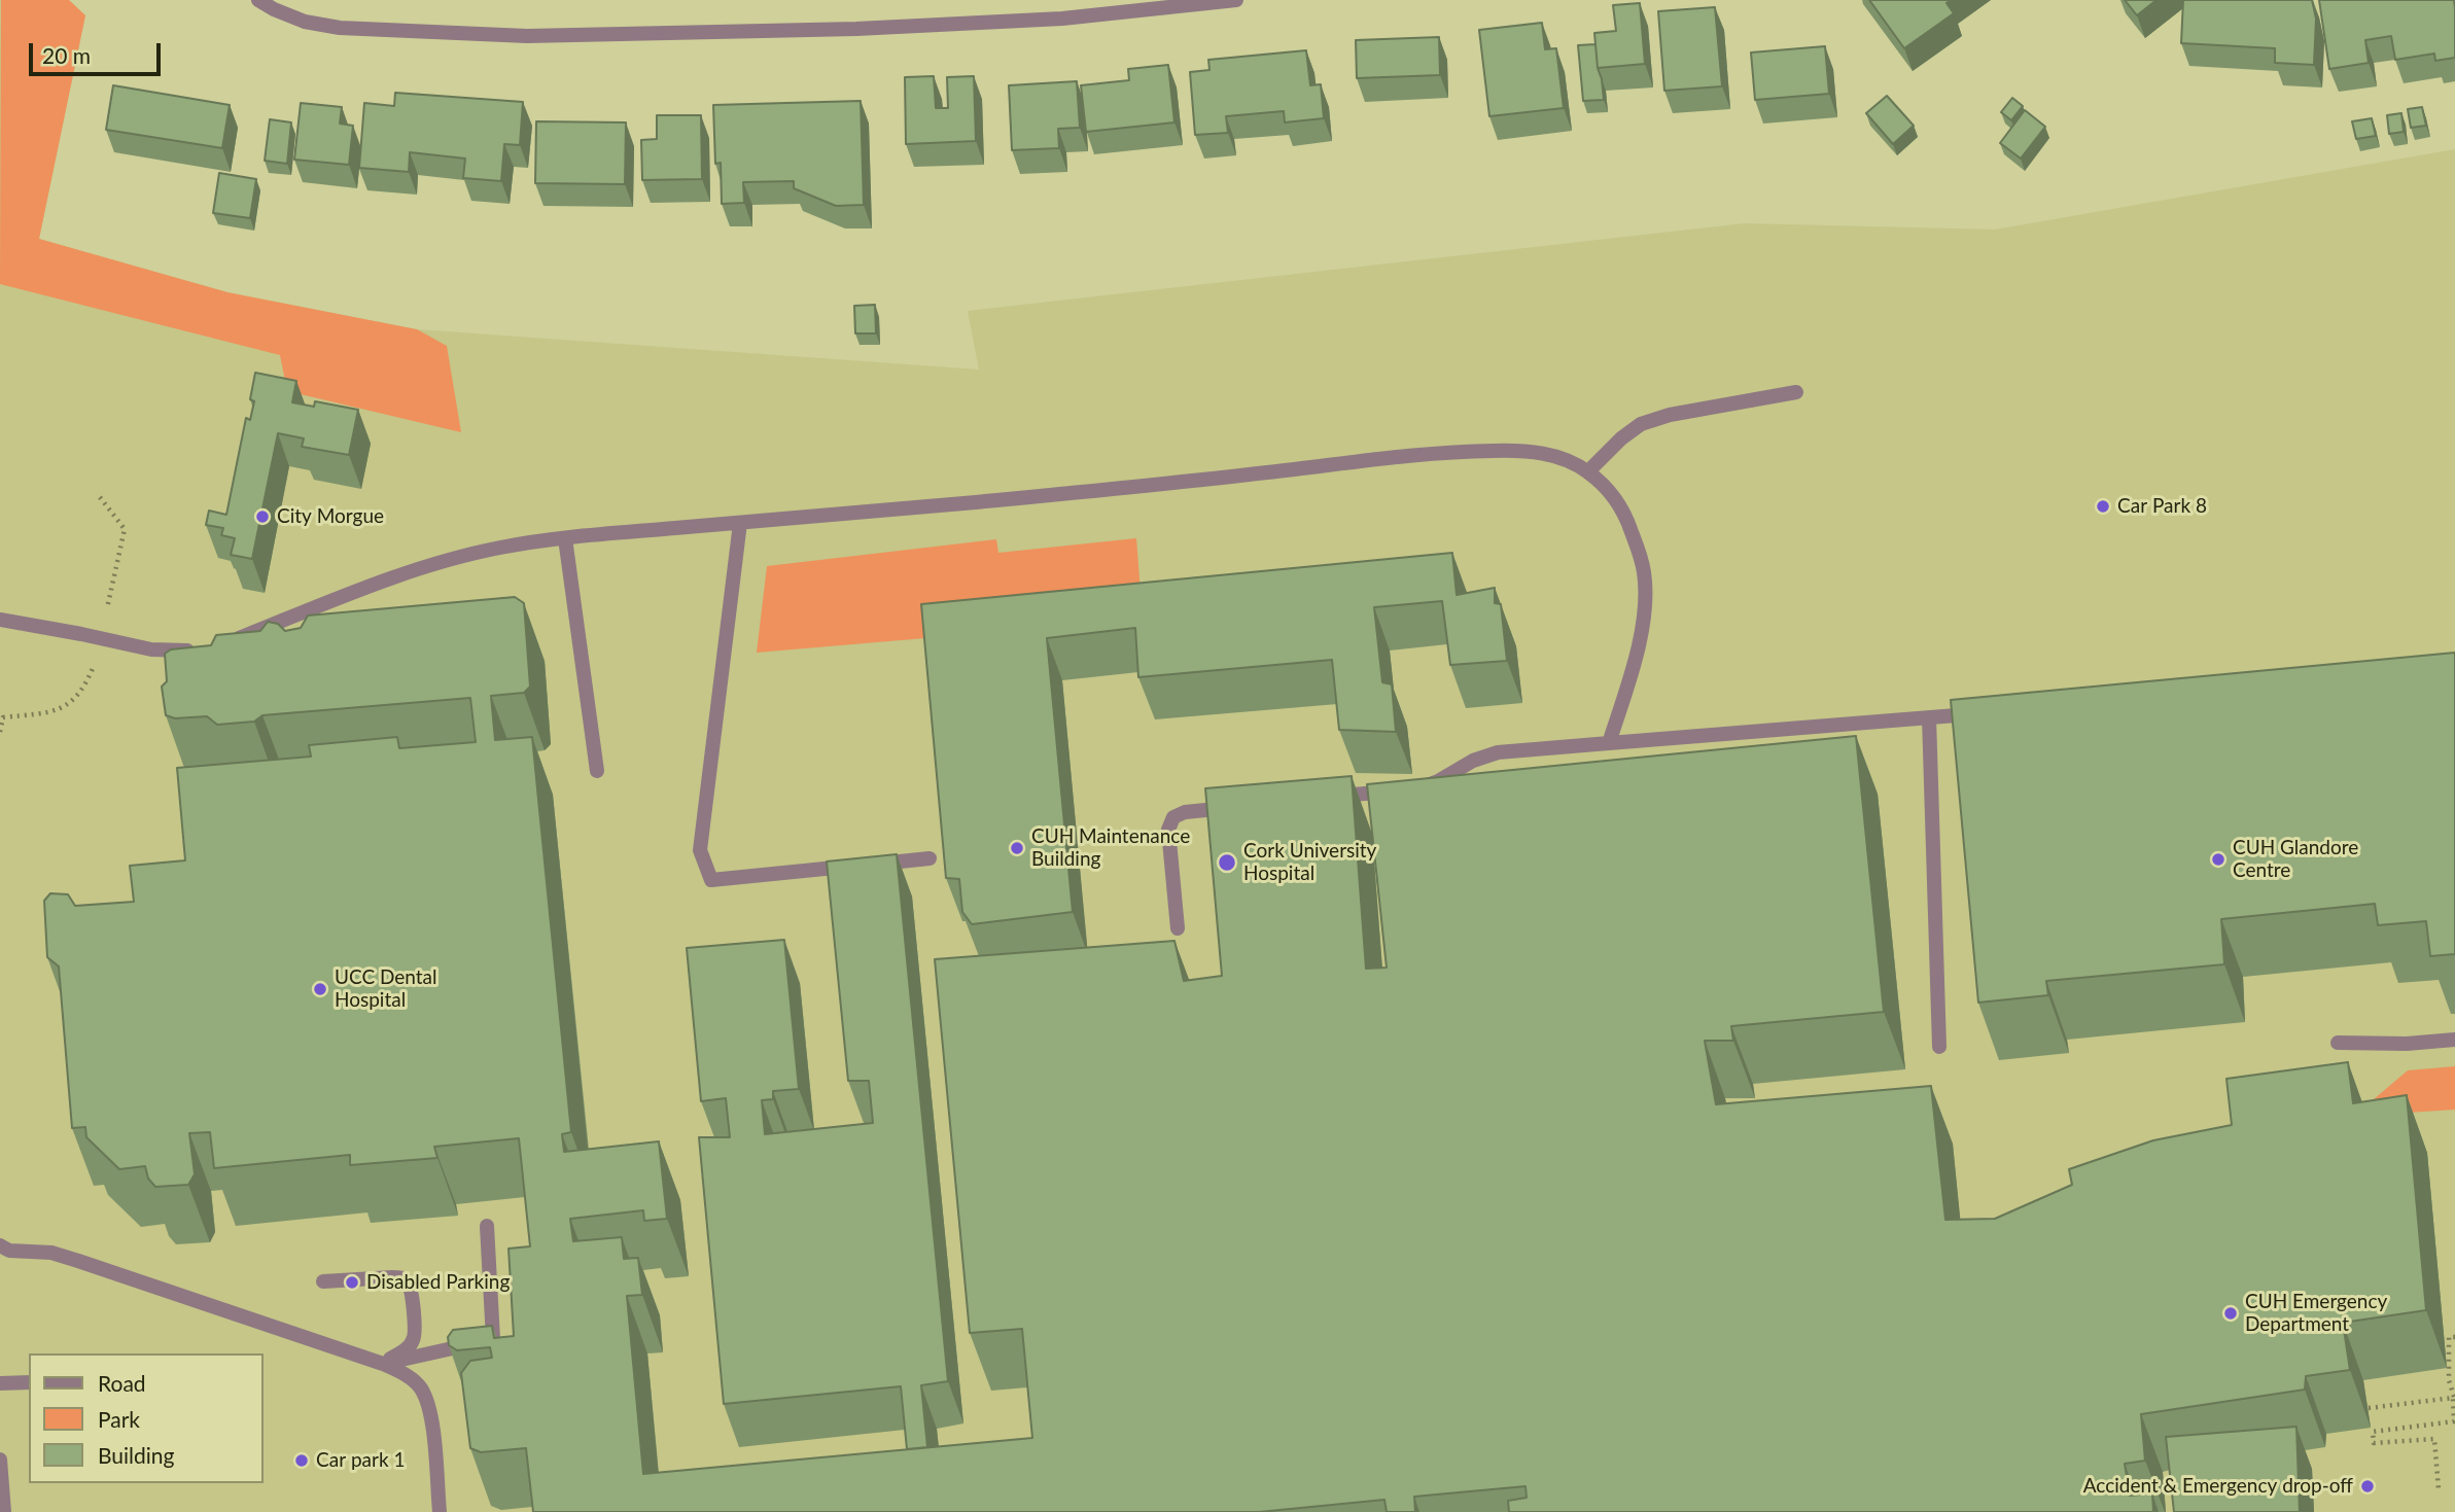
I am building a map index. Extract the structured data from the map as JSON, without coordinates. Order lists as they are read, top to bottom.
{
  "places": [
    "Car Park 8",
    "City Morgue",
    "CUH Maintenance Building",
    "CUH Glandore Centre",
    "Cork University Hospital",
    "UCC Dental Hospital",
    "Disabled Parking",
    "CUH Emergency Department",
    "Car park 1",
    "Accident & Emergency drop-off"
  ],
  "legend": ["Road", "Park", "Building"],
  "scale_bar": "20 m"
}
